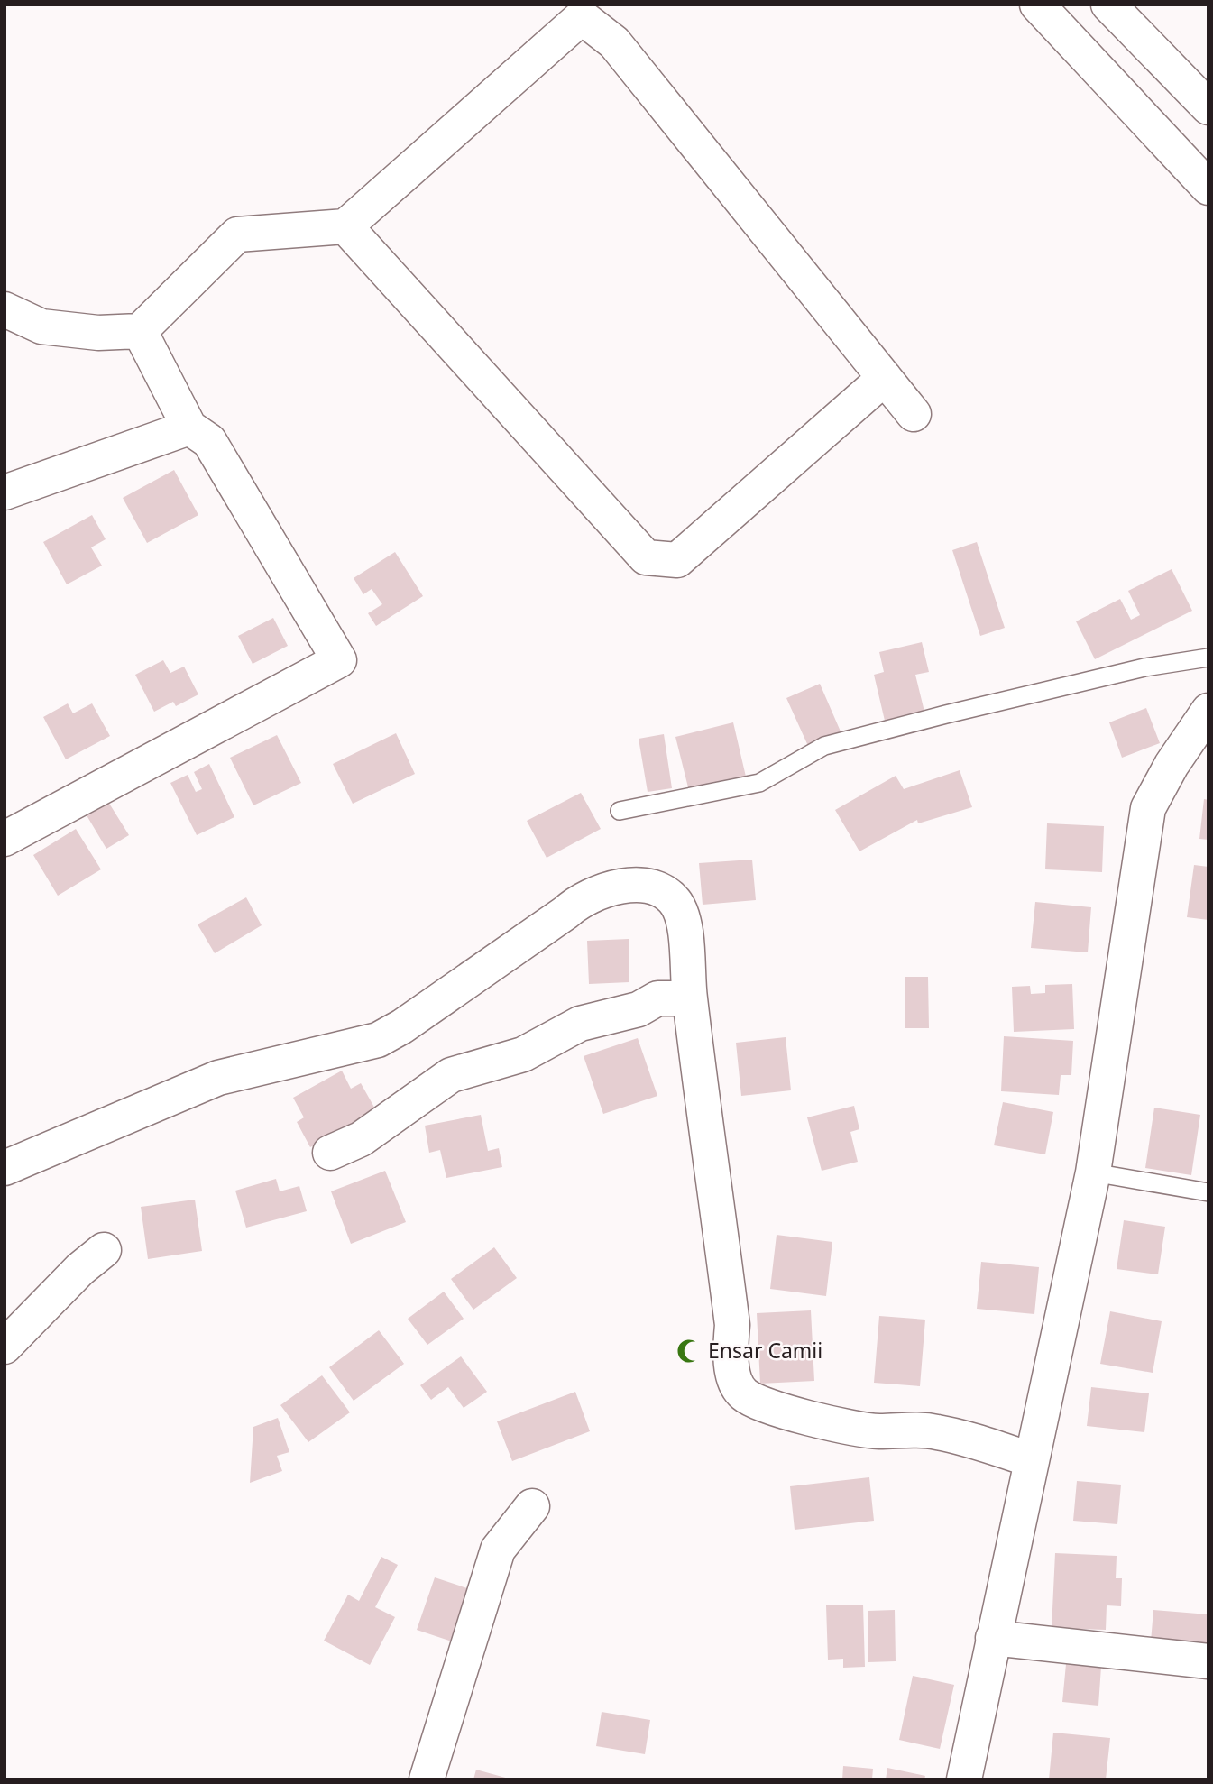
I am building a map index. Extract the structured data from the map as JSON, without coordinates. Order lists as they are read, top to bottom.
{
  "places": {
    "mosque": ["Ensar Camii"]
  }
}
